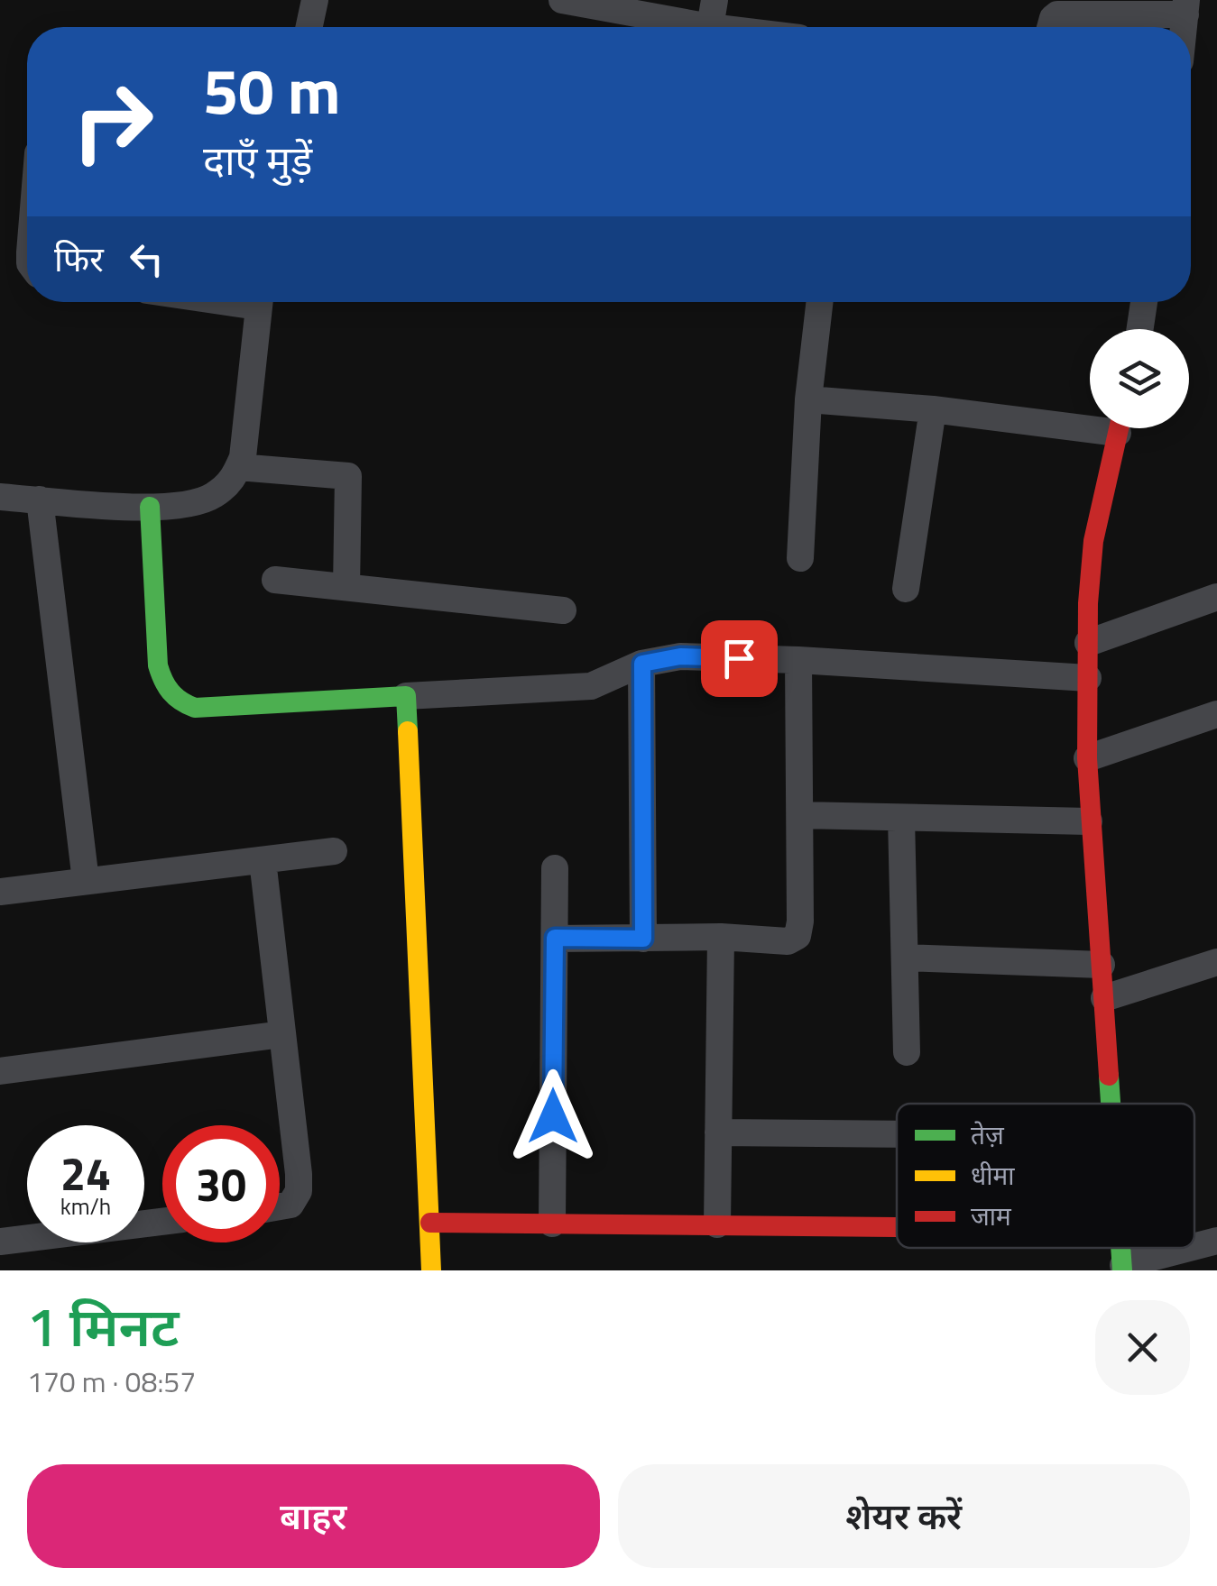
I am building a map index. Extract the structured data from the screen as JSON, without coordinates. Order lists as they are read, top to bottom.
{
  "legend": ["तेज़", "धीमा", "जाम"],
  "page": {
    "turn": ["50 m", "दाएँ मुड़ें"],
    "then": "फिर",
    "speed": "24 km/h",
    "limit": "30",
    "heading": ["1 मिनट", "170 m · 08:57"],
    "buttons": ["बाहर", "शेयर करें"]
  }
}
